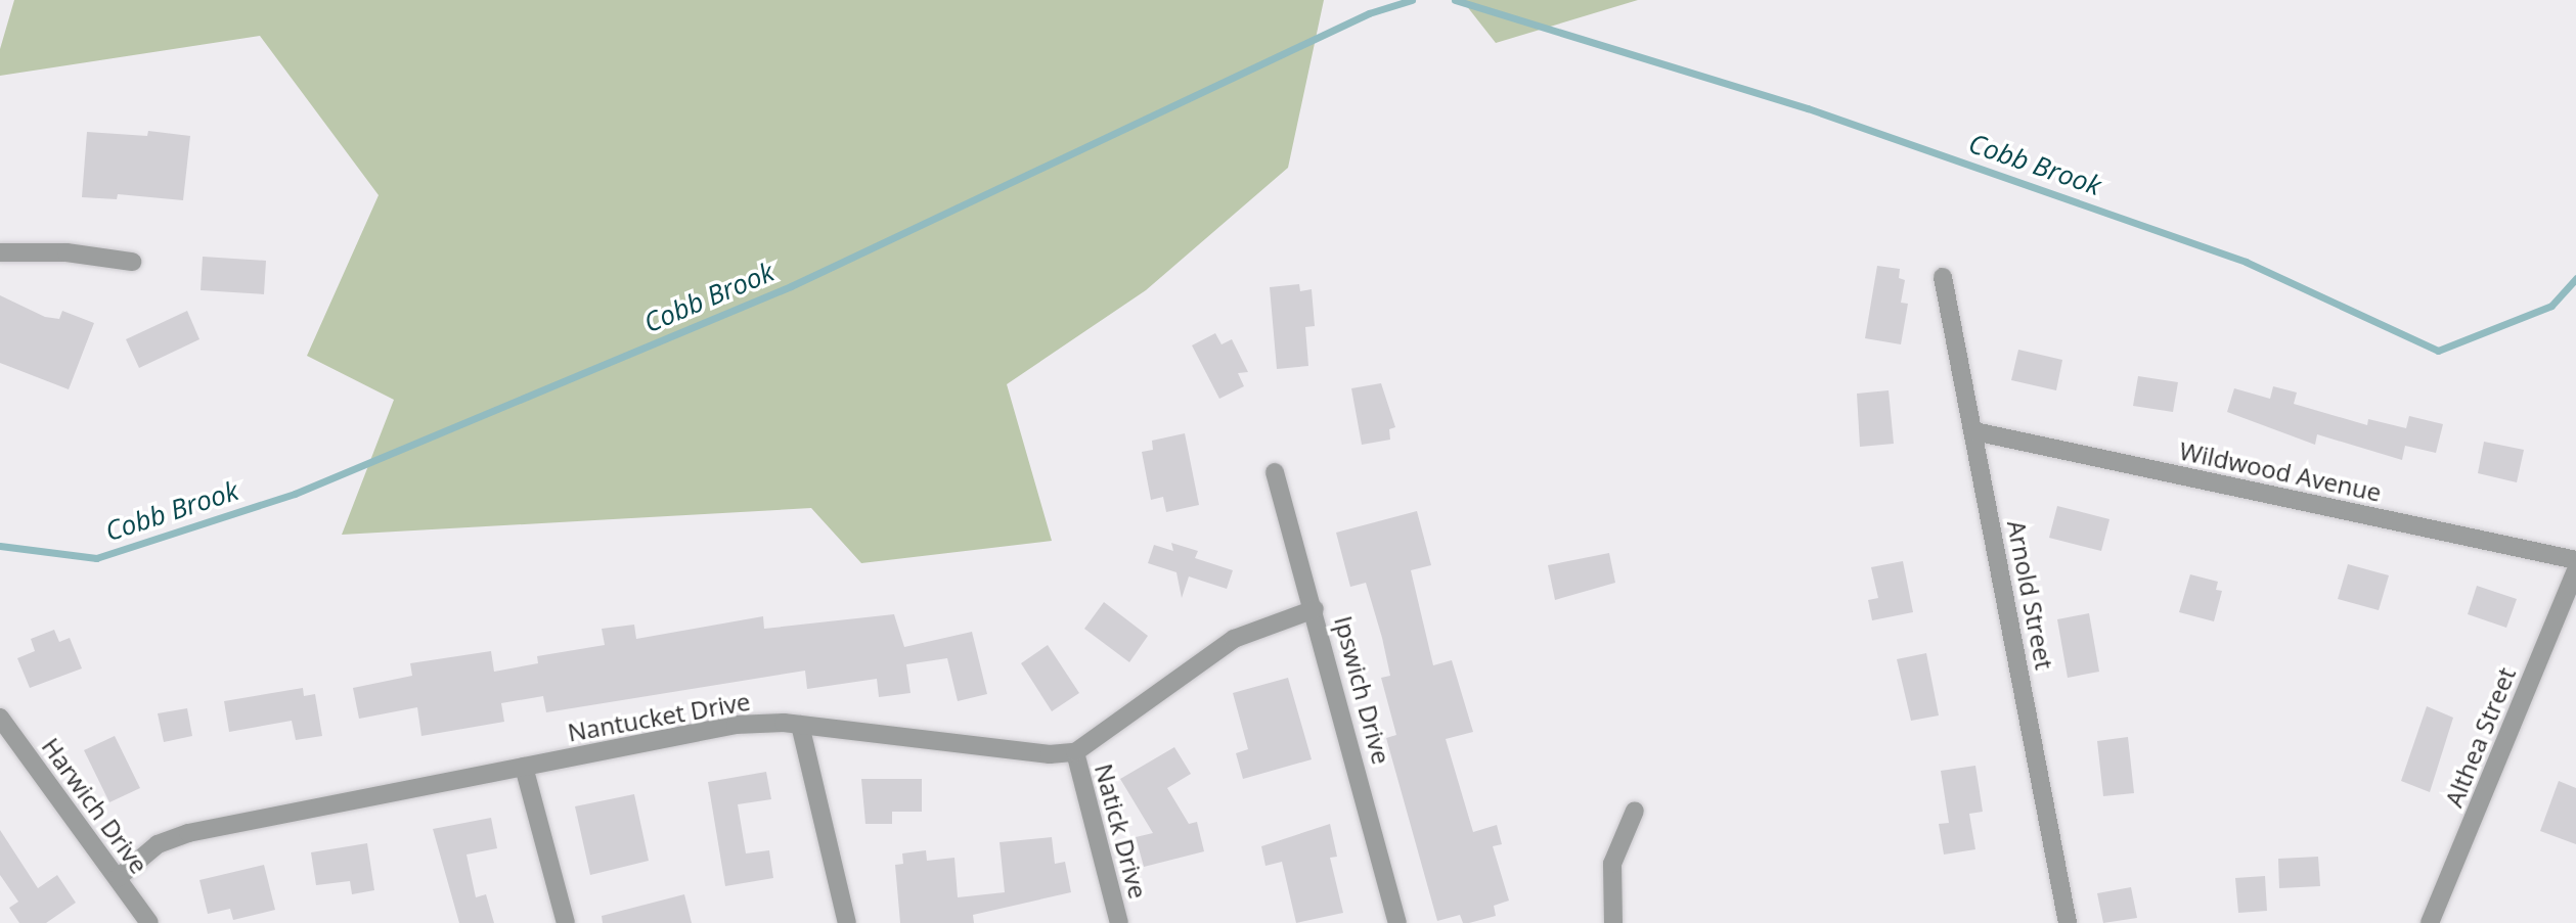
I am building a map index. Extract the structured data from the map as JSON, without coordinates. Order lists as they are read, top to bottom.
{
  "streets": {
    "street": [
      "Wildwood Avenue",
      "Arnold Street",
      "Ipswich Drive",
      "Nantucket Drive",
      "Althea Street",
      "Harwich Drive",
      "Natick Drive"
    ]
  },
  "crossings": [
    ["Wildwood Avenue", "Arnold Street"],
    ["Nantucket Drive", "Harwich Drive"],
    ["Nantucket Drive", "Natick Drive"]
  ],
  "water": ["Cobb Brook"]
}
